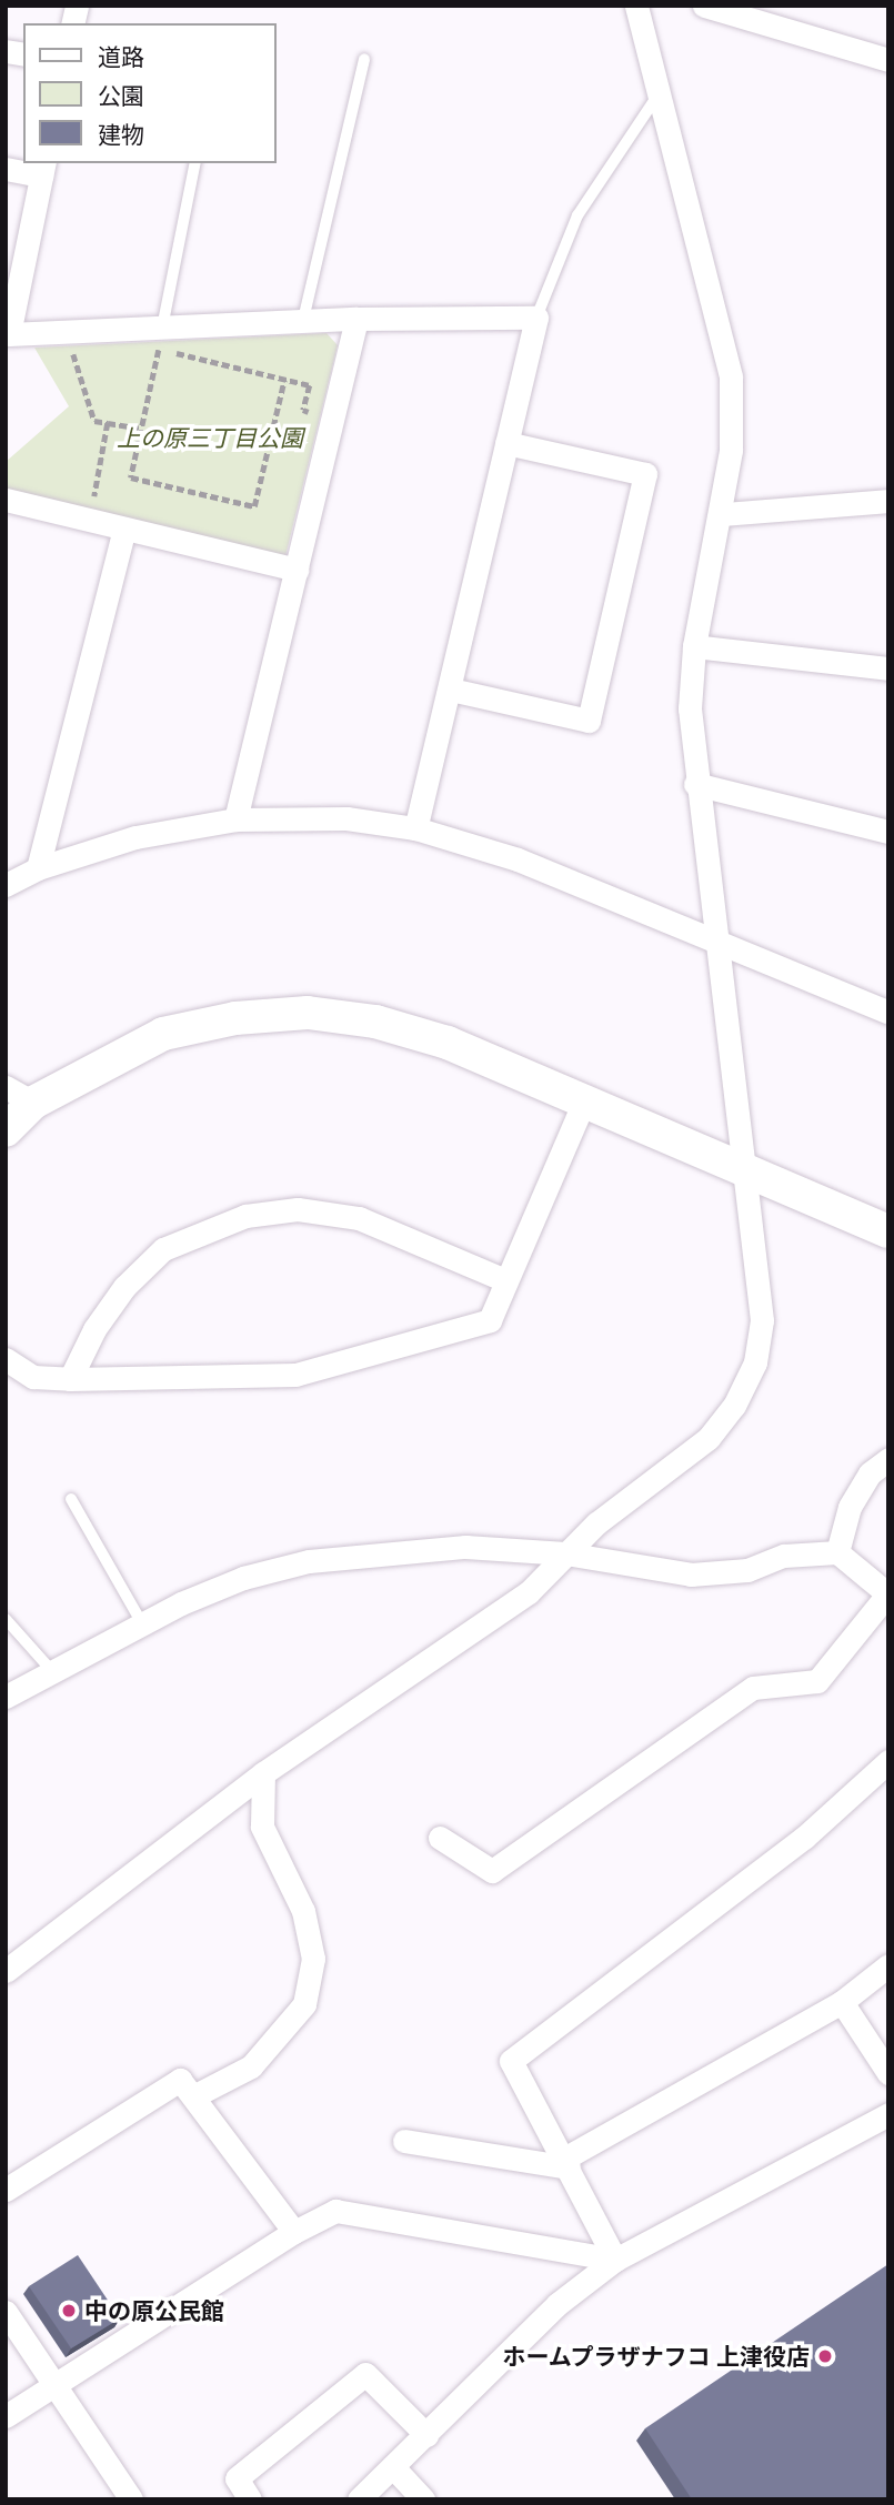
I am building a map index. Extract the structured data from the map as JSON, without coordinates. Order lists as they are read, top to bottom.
{
  "parks": ["上の原三丁目公園"],
  "places": ["中の原公民館", "ホームプラザナフコ 上津役店"],
  "legend": ["道路", "公園", "建物"]
}
